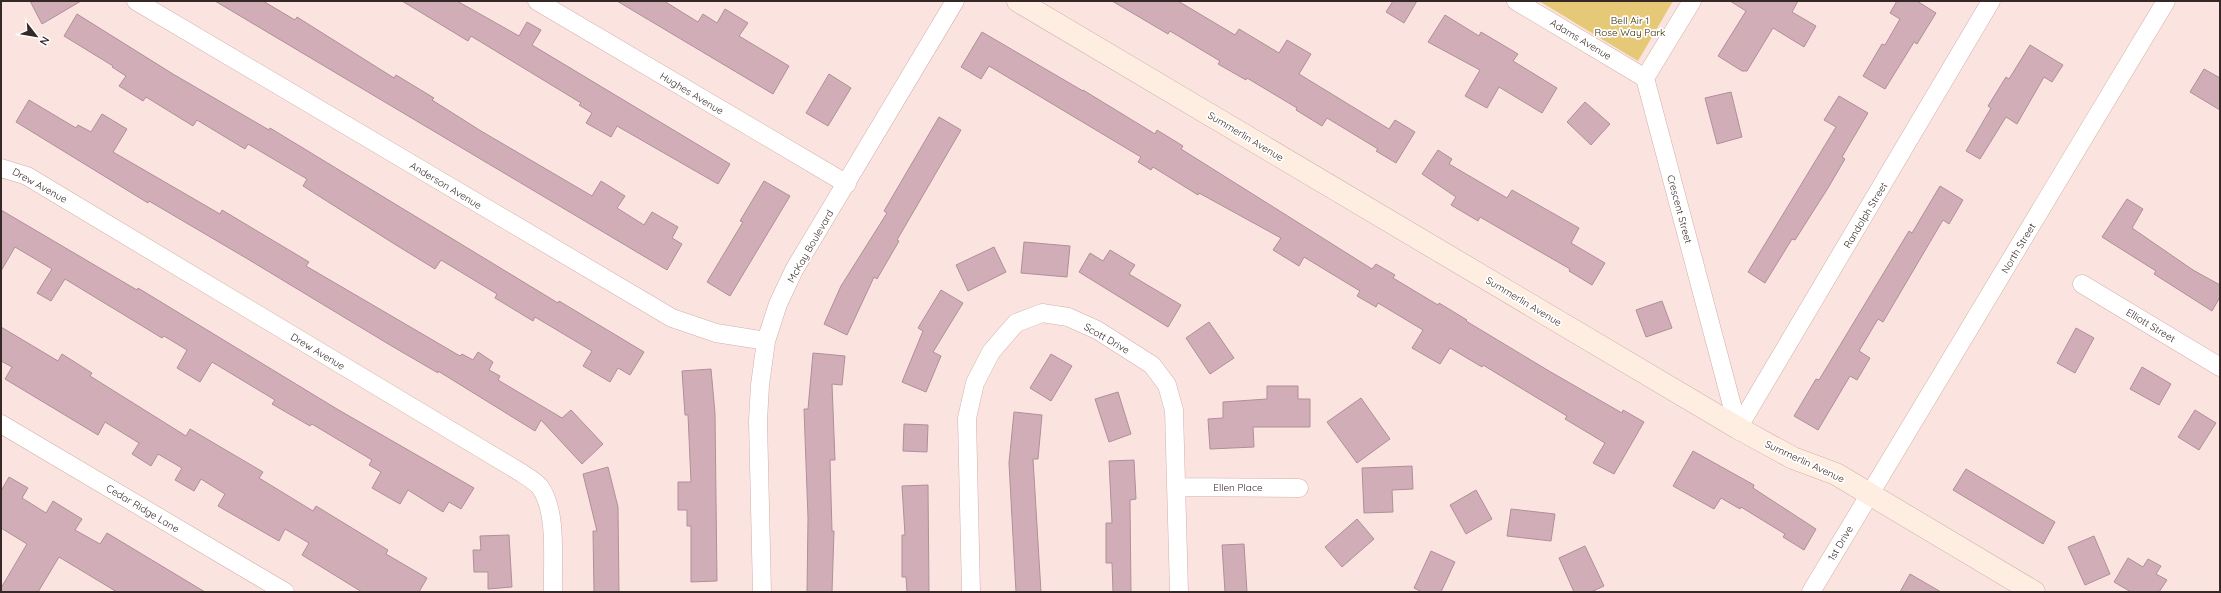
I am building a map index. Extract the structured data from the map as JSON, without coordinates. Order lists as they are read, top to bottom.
{
  "streets": {
    "street": [
      "Adams Avenue",
      "Hughes Avenue",
      "Summerlin Avenue",
      "Drew Avenue",
      "Anderson Avenue",
      "Crescent Street",
      "Randolph Street",
      "McKay Boulevard",
      "North Street",
      "Elliott Street",
      "Scott Drive",
      "Ellen Place",
      "Cedar Ridge Lane",
      "1st Drive"
    ]
  },
  "crossings": [
    ["Adams Avenue", "Crescent Street"],
    ["Hughes Avenue", "McKay Boulevard"],
    ["Summerlin Avenue", "Crescent Street"],
    ["Summerlin Avenue", "Randolph Street"],
    ["Summerlin Avenue", "North Street"],
    ["Summerlin Avenue", "1st Drive"],
    ["Anderson Avenue", "McKay Boulevard"],
    ["Crescent Street", "Randolph Street"],
    ["North Street", "1st Drive"],
    ["Scott Drive", "Ellen Place"]
  ],
  "parks": ["Bell Air 1 Rose Way Park"],
  "north": "bottom right"
}
